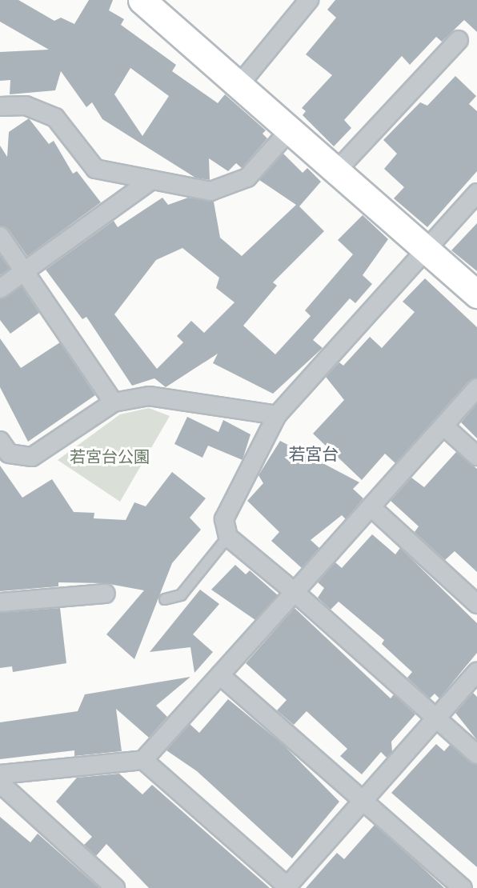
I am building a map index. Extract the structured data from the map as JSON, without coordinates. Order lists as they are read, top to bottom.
{
  "districts": ["若宮台"],
  "parks": ["若宮台公園"]
}
